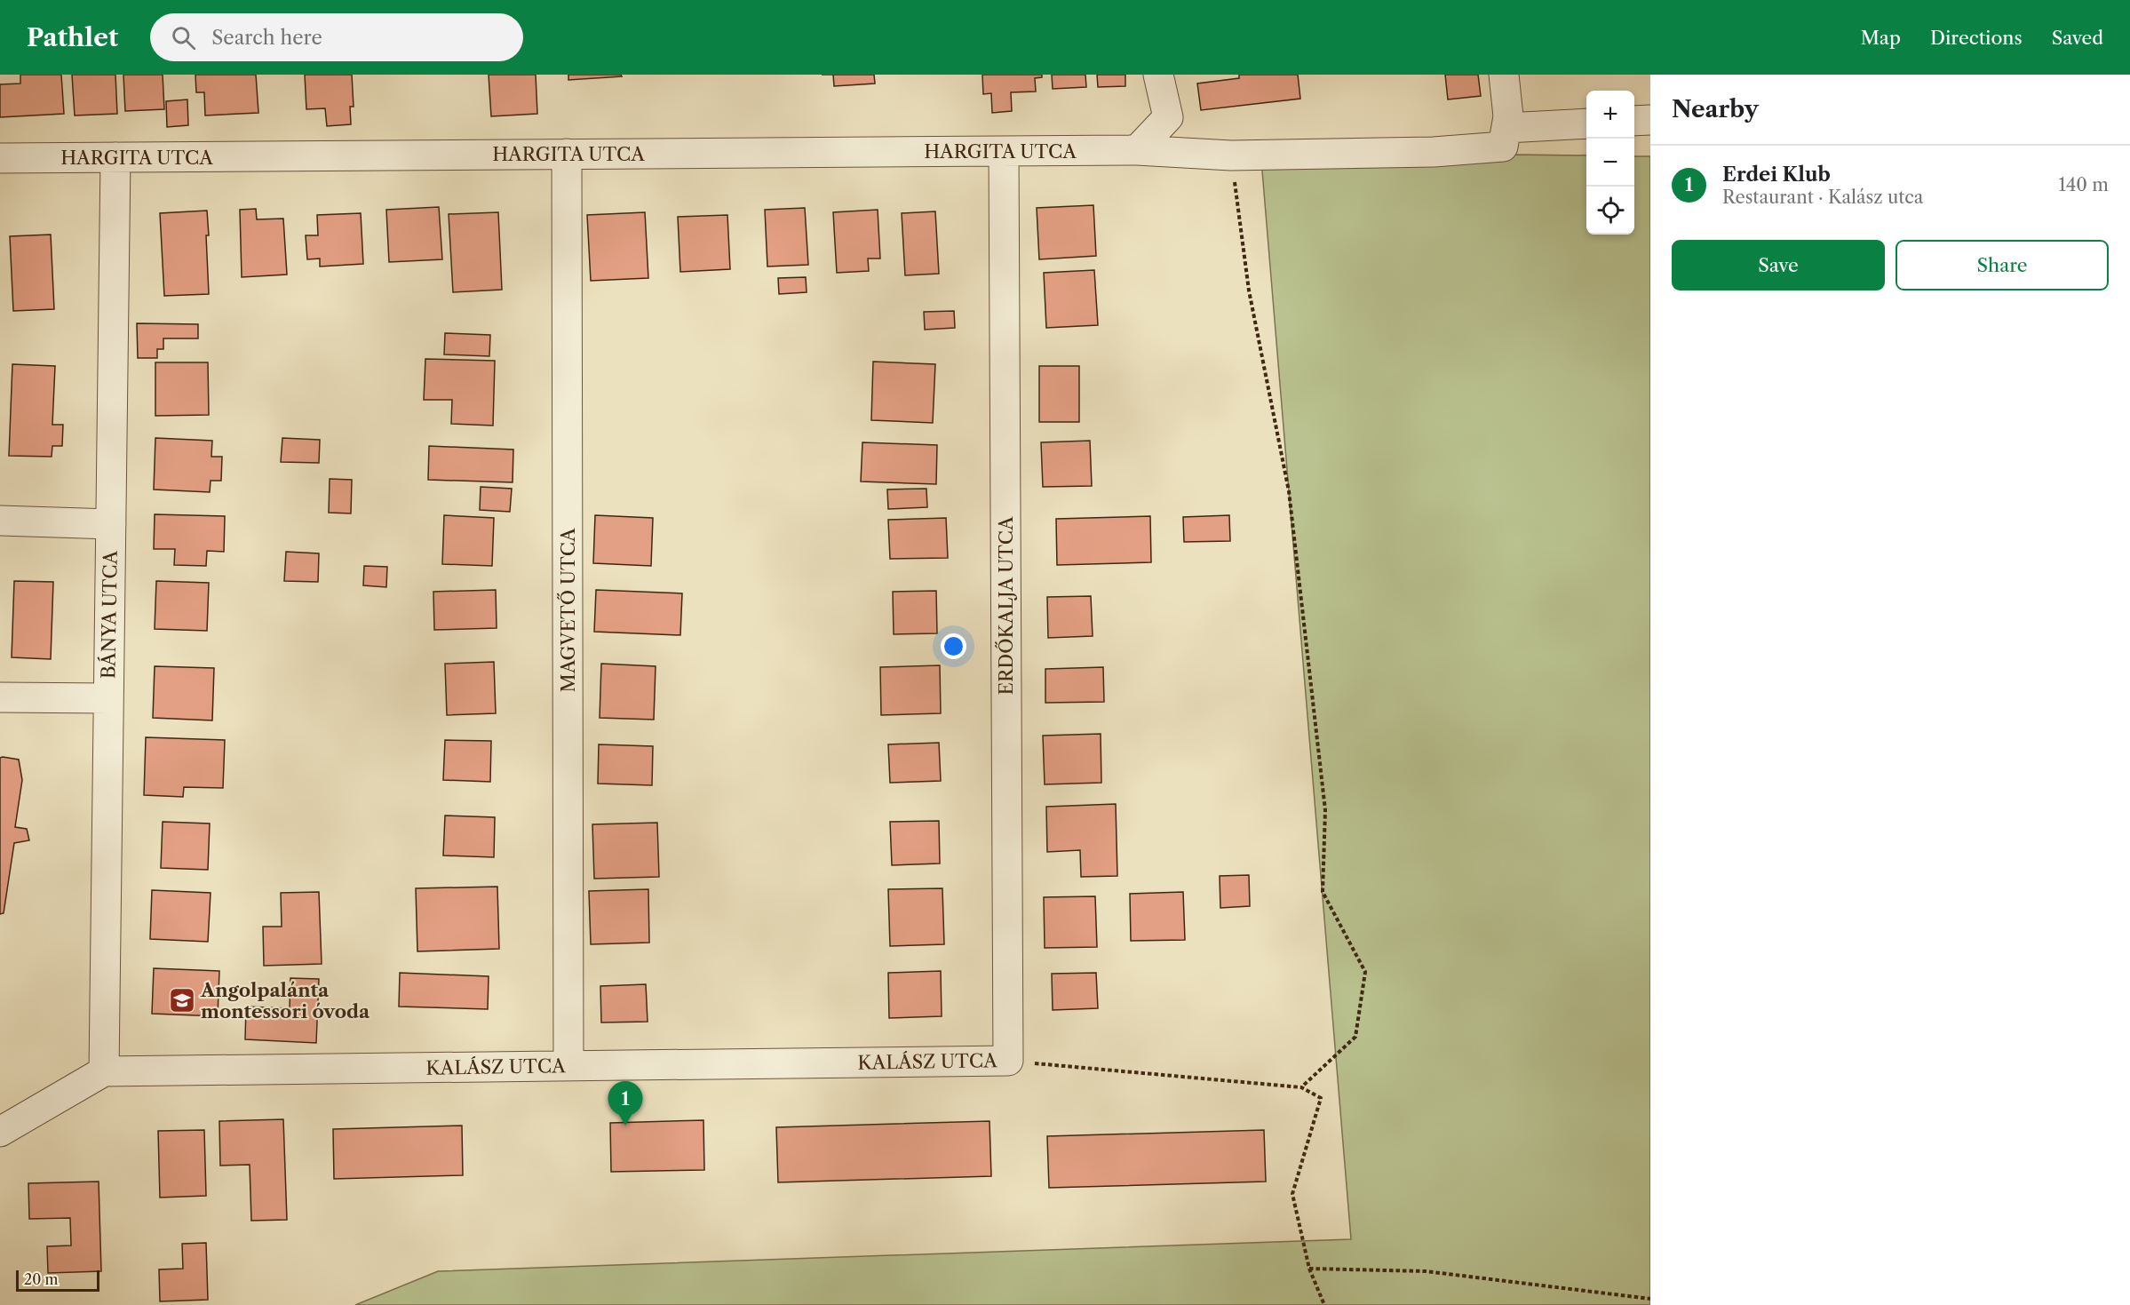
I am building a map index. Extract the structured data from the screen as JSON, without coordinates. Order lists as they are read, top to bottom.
{
  "streets": {
    "street": [
      "HARGITA UTCA",
      "ERDŐKALJA UTCA",
      "MAGVETŐ UTCA",
      "BÁNYA UTCA",
      "KALÁSZ UTCA"
    ]
  },
  "crossings": [
    ["HARGITA UTCA", "ERDŐKALJA UTCA"],
    ["HARGITA UTCA", "MAGVETŐ UTCA"],
    ["HARGITA UTCA", "BÁNYA UTCA"],
    ["ERDŐKALJA UTCA", "KALÁSZ UTCA"],
    ["MAGVETŐ UTCA", "KALÁSZ UTCA"],
    ["BÁNYA UTCA", "KALÁSZ UTCA"]
  ],
  "places": {
    "school or university": ["Angolpalánta montessori óvoda"]
  },
  "scale_bar": "20 m",
  "page": {
    "header": "Pathlet",
    "search": "Search here",
    "nav": ["Map", "Directions", "Saved"],
    "heading": "Nearby",
    "map_buttons": ["+", "−"],
    "list": [
      {
        "mark": "1",
        "name": "Erdei Klub",
        "note": "Restaurant · Kalász utca",
        "value": "140 m"
      }
    ],
    "buttons": ["Save", "Share"],
    "pins": "1",
    "scale": "20 m"
  }
}
